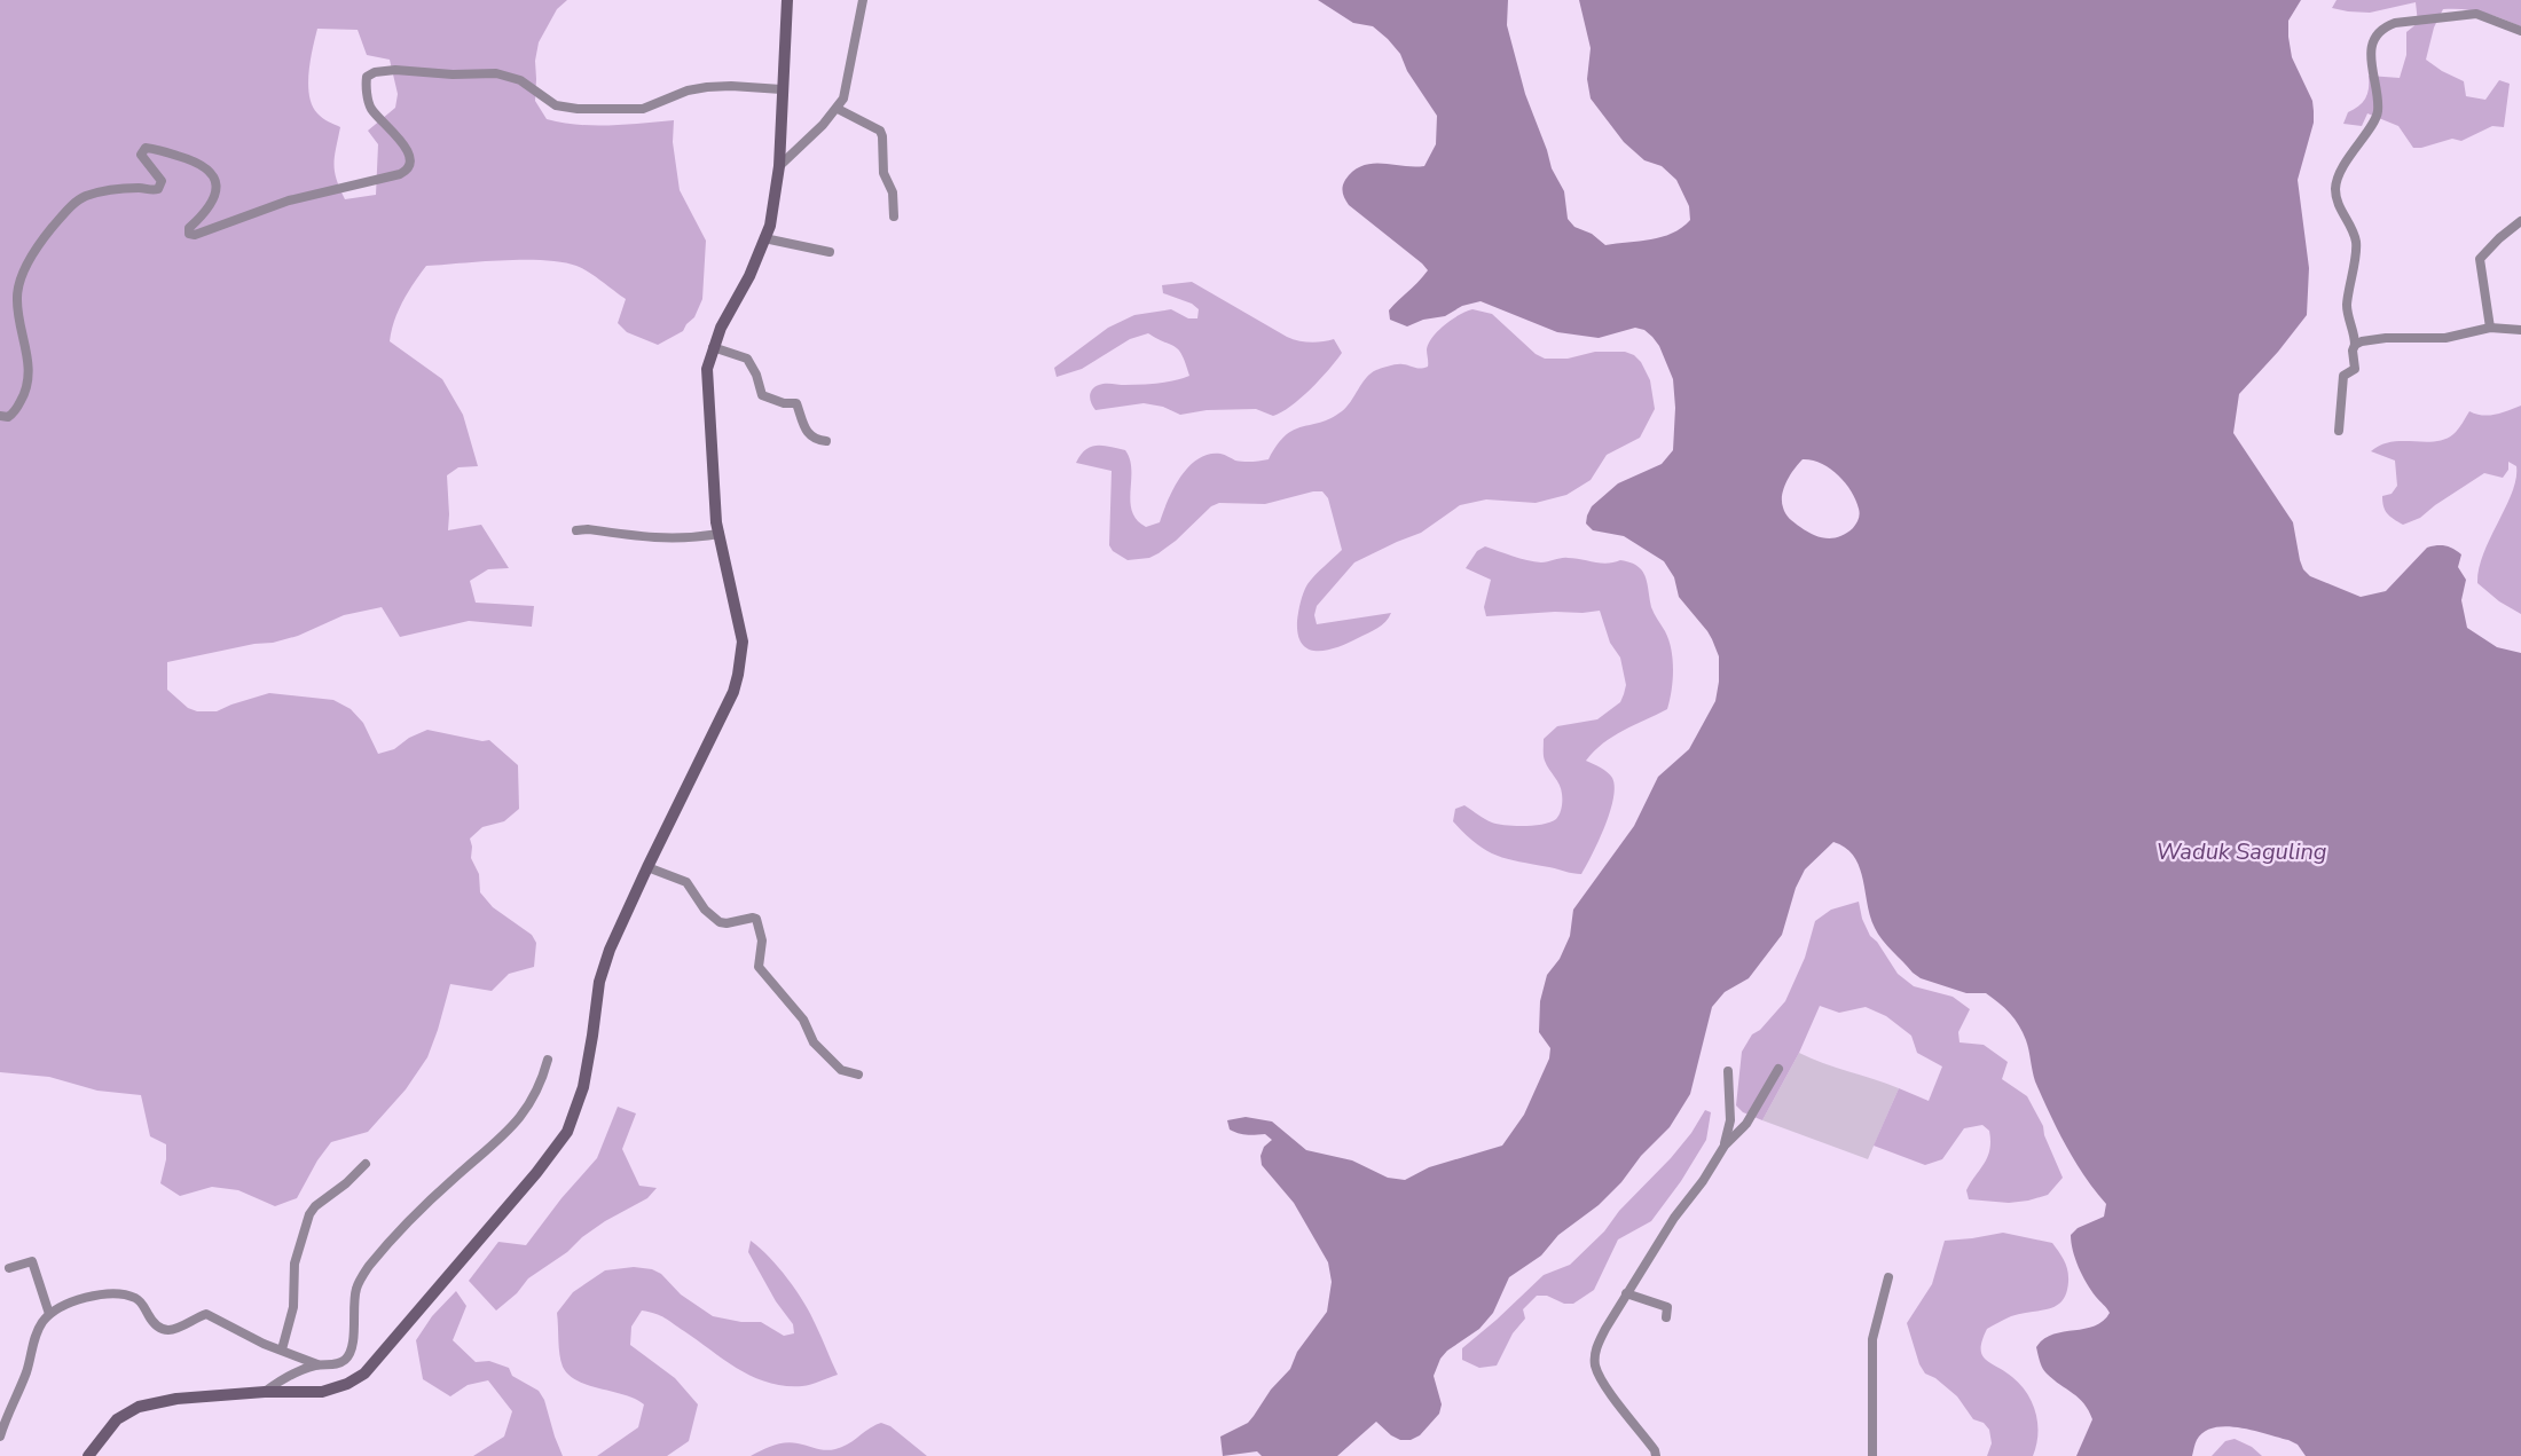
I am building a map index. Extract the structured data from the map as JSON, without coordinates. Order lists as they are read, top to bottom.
{
  "water": ["Waduk Saguling"]
}
